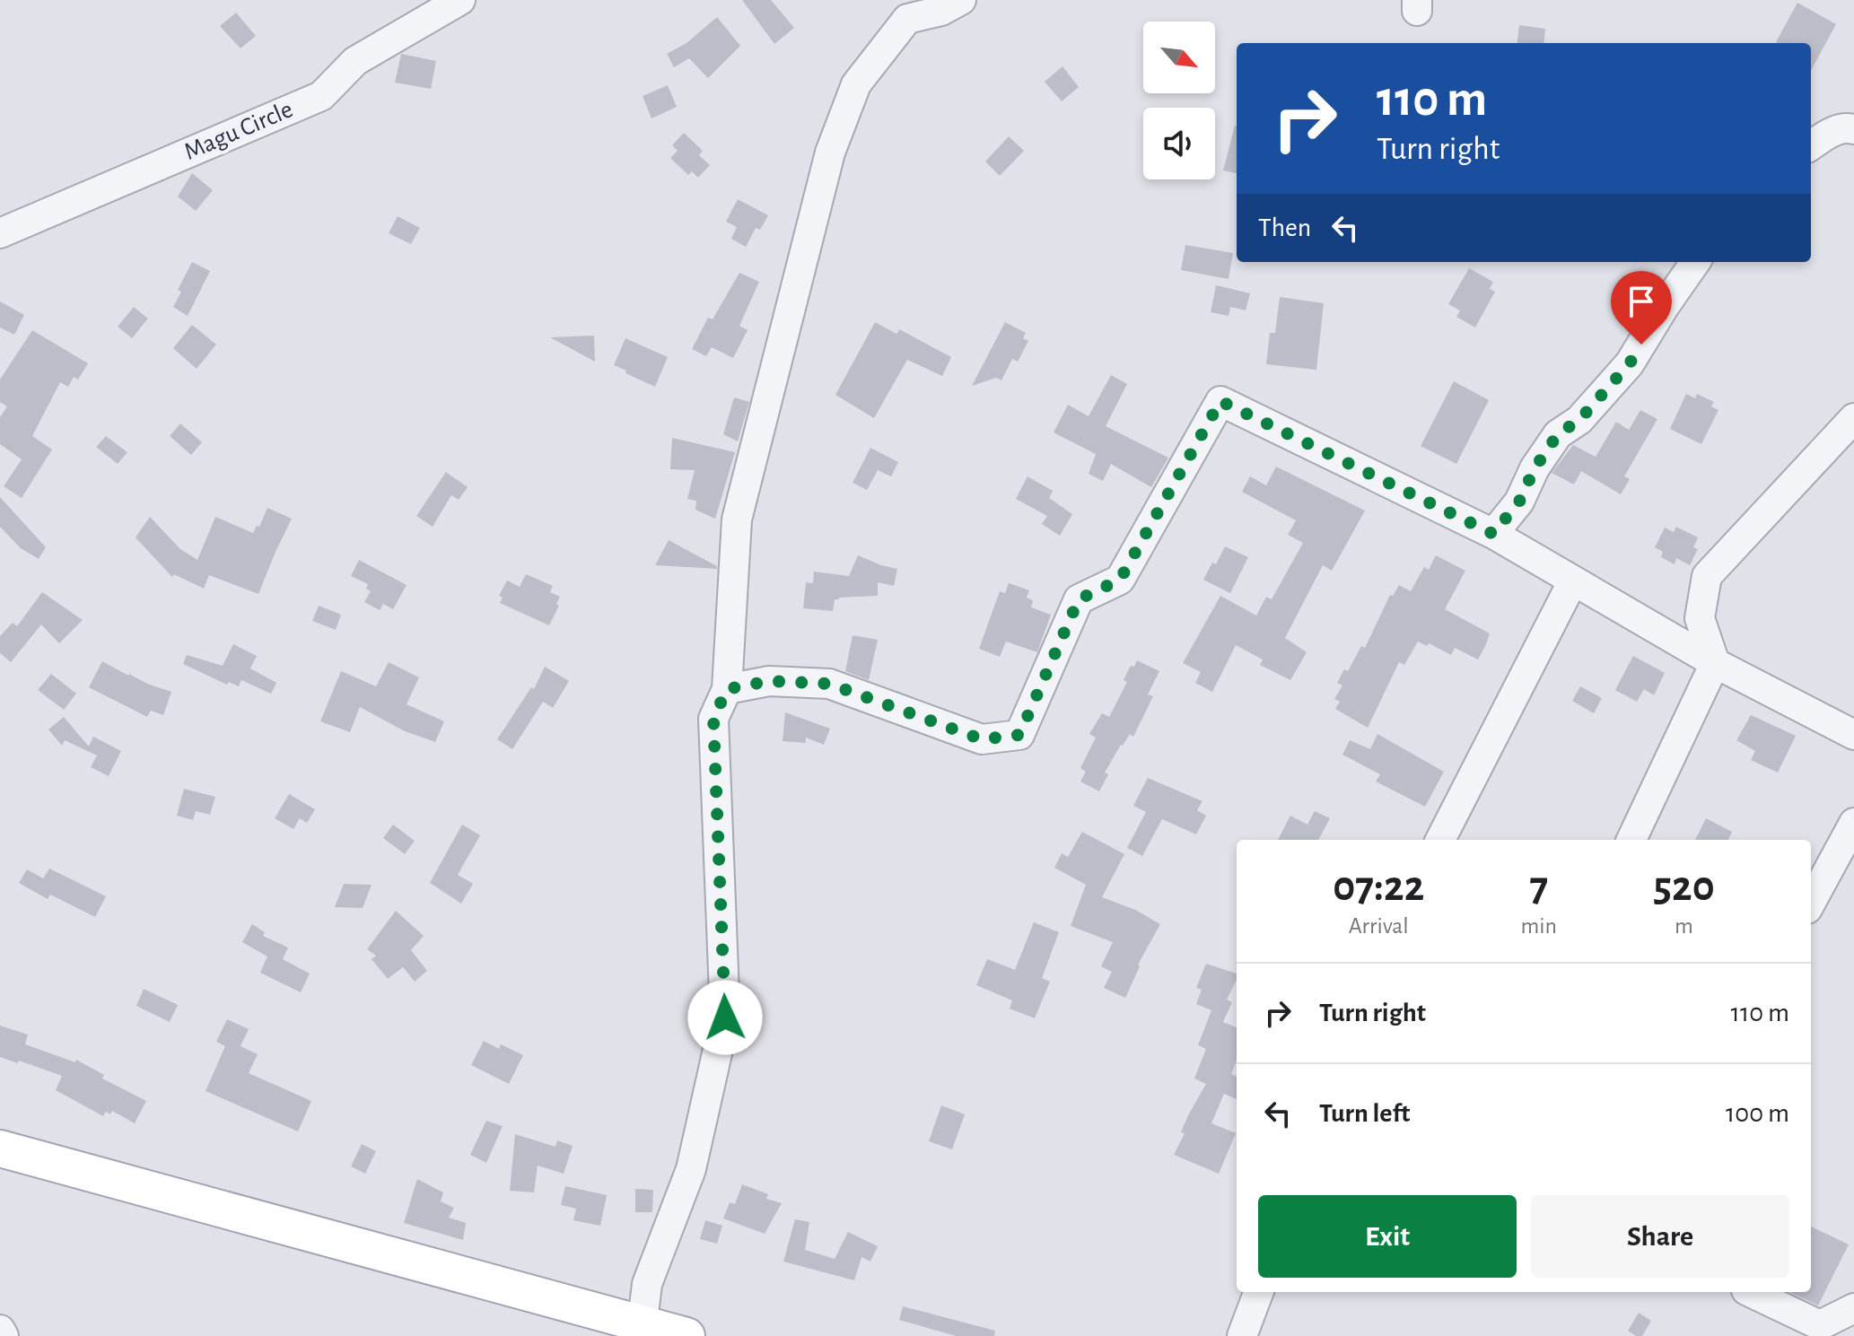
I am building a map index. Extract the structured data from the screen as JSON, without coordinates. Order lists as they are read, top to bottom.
{
  "streets": {
    "street": ["Magu Circle"]
  },
  "north": "bottom right",
  "page": {
    "turn": ["110 m", "Turn right"],
    "then": "Then",
    "eta": [
      "07:22",
      "Arrival",
      "7",
      "min",
      "520",
      "m"
    ],
    "list": [
      {
        "name": "Turn right",
        "value": "110 m"
      },
      {
        "name": "Turn left",
        "value": "100 m"
      }
    ],
    "buttons": ["Exit", "Share"]
  }
}
